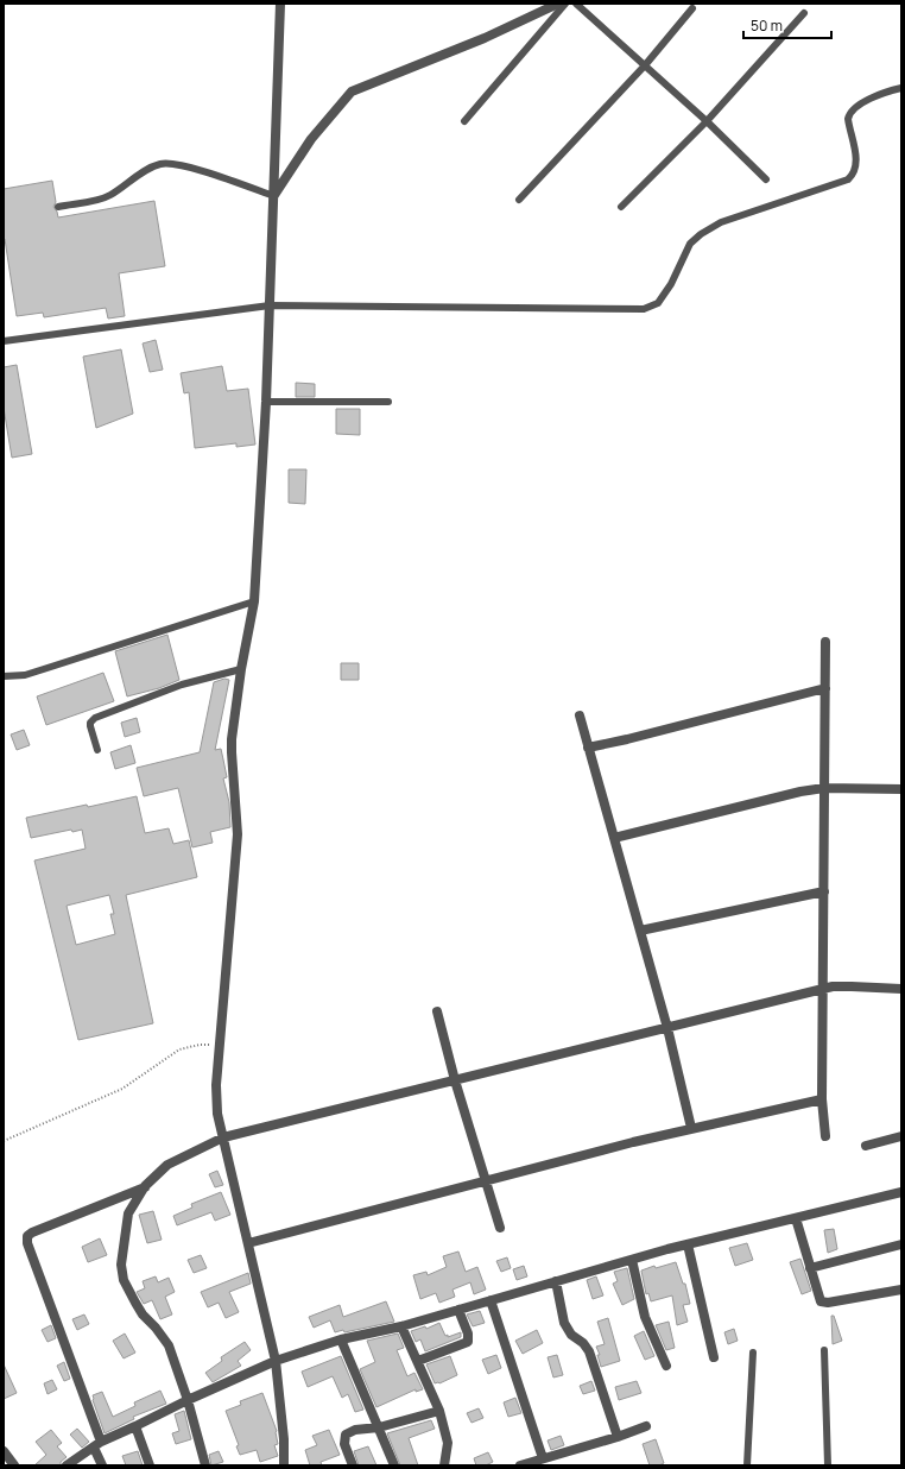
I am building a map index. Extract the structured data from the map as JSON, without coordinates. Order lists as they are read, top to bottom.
{
  "scale_bar": "50 m"
}
